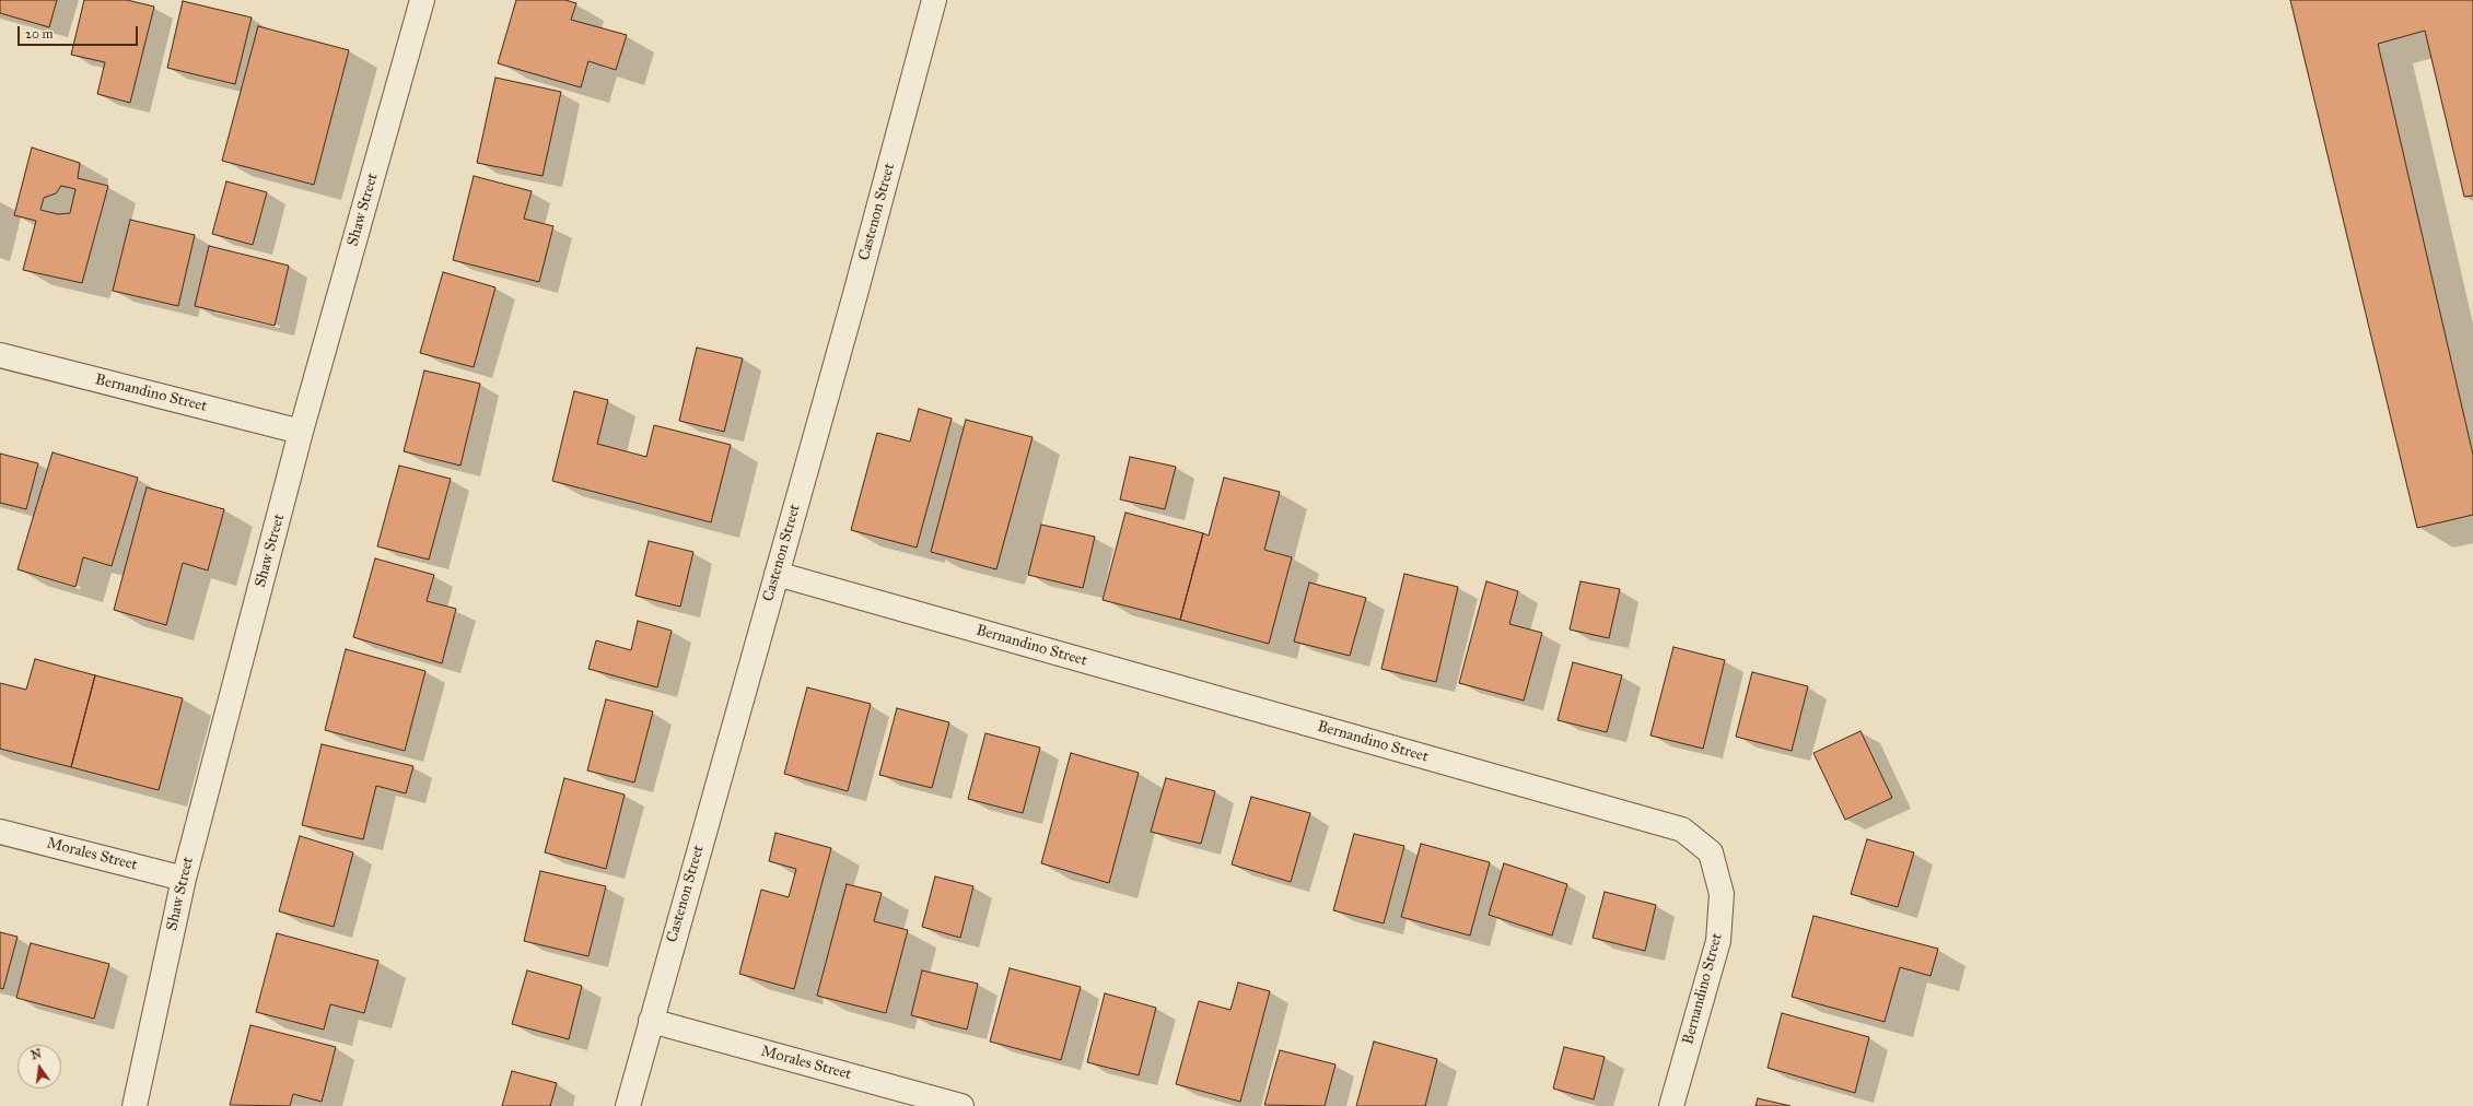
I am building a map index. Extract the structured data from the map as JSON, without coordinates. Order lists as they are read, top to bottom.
{
  "streets": {
    "street": [
      "Shaw Street",
      "Castenon Street",
      "Bernandino Street",
      "Morales Street"
    ]
  },
  "crossings": [
    ["Shaw Street", "Bernandino Street"],
    ["Shaw Street", "Morales Street"],
    ["Castenon Street", "Bernandino Street"],
    ["Castenon Street", "Morales Street"]
  ],
  "scale_bar": "20 m",
  "north": "top"
}
